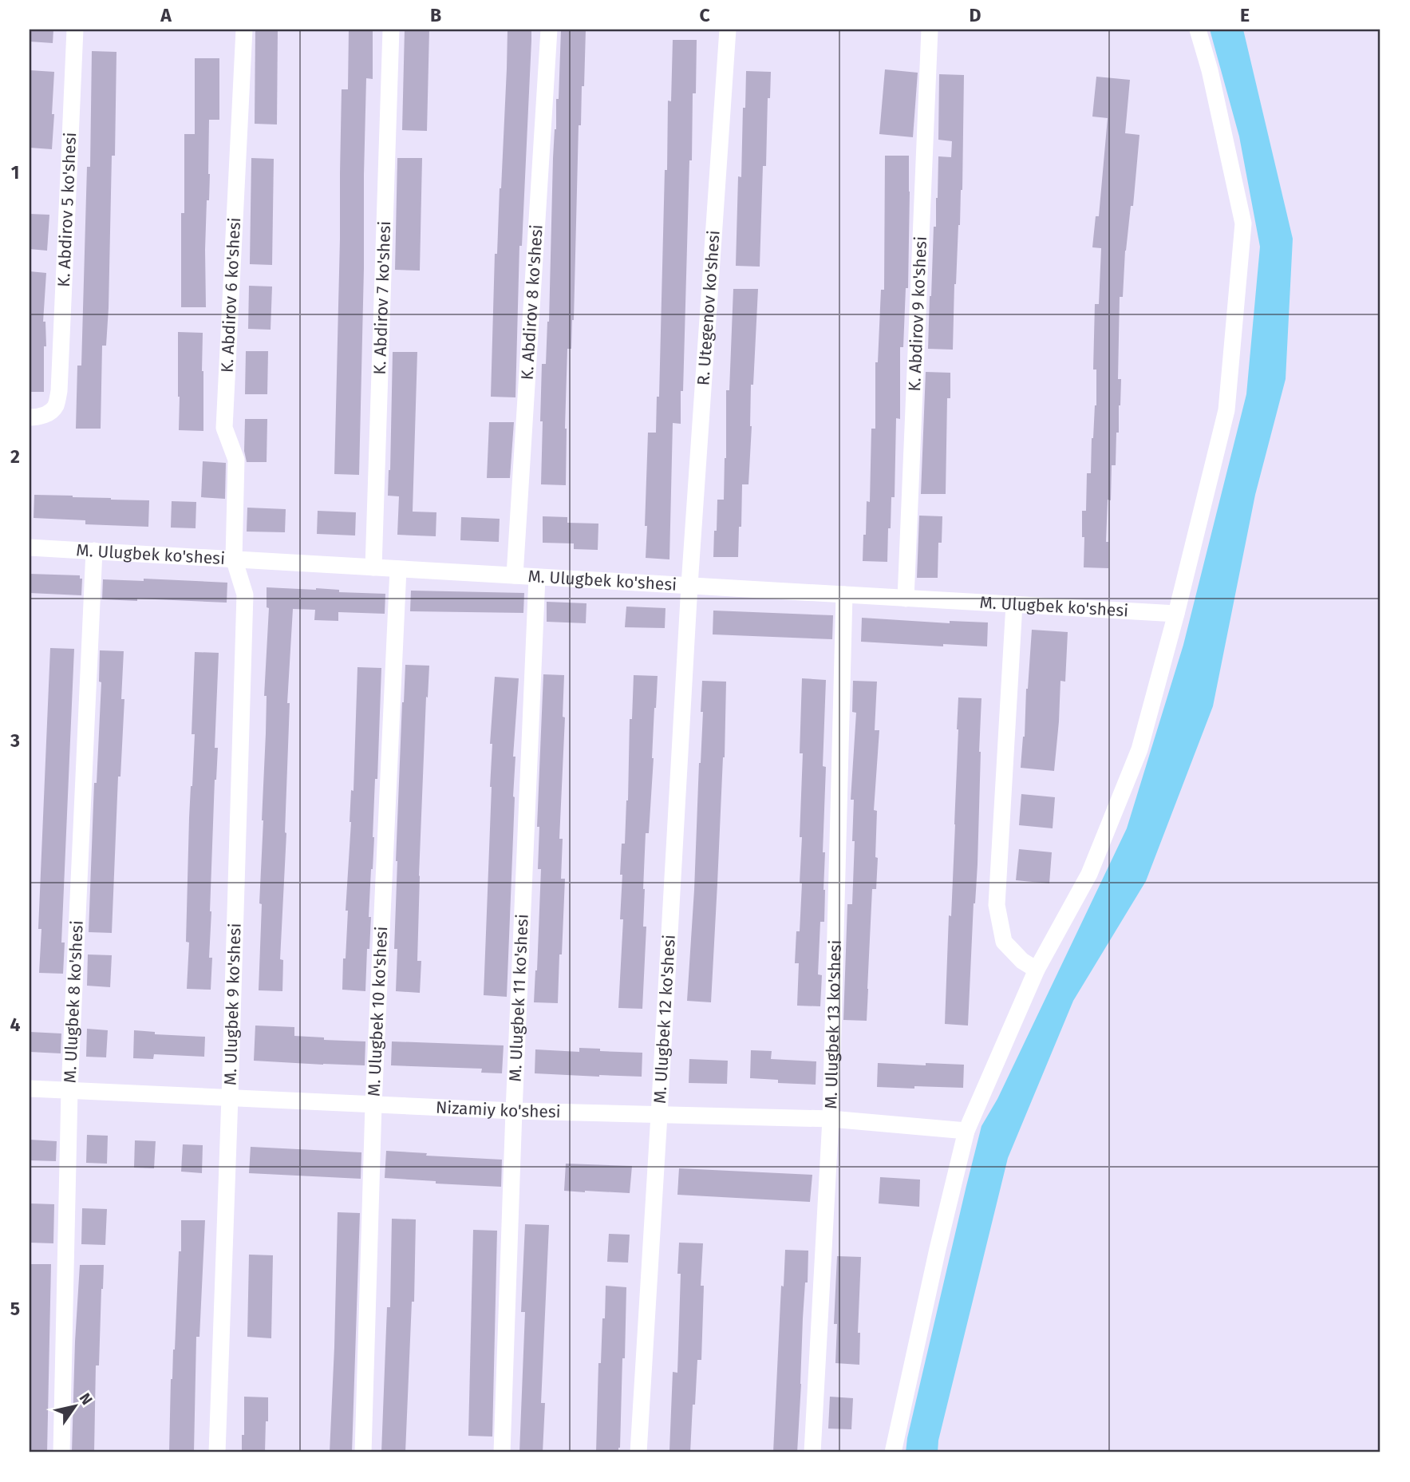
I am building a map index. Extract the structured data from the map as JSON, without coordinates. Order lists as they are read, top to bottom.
{
  "streets": {
    "street": [
      "K. Abdirov 5 ko'shesi",
      "K. Abdirov 6 ko'shesi",
      "K. Abdirov 7 ko'shesi",
      "K. Abdirov 8 ko'shesi",
      "R. Utegenov ko'shesi",
      "K. Abdirov 9 ko'shesi",
      "M. Ulugbek ko'shesi",
      "M. Ulugbek 11 ko'shesi",
      "M. Ulugbek 8 ko'shesi",
      "M. Ulugbek 9 ko'shesi",
      "M. Ulugbek 10 ko'shesi",
      "M. Ulugbek 12 ko'shesi",
      "M. Ulugbek 13 ko'shesi",
      "Nizamiy ko'shesi"
    ]
  },
  "crossings": [
    ["K. Abdirov 6 ko'shesi", "M. Ulugbek ko'shesi"],
    ["K. Abdirov 6 ko'shesi", "M. Ulugbek 9 ko'shesi"],
    ["K. Abdirov 7 ko'shesi", "M. Ulugbek ko'shesi"],
    ["K. Abdirov 8 ko'shesi", "M. Ulugbek ko'shesi"],
    ["R. Utegenov ko'shesi", "M. Ulugbek ko'shesi"],
    ["R. Utegenov ko'shesi", "M. Ulugbek 12 ko'shesi"],
    ["K. Abdirov 9 ko'shesi", "M. Ulugbek ko'shesi"],
    ["M. Ulugbek ko'shesi", "M. Ulugbek 11 ko'shesi"],
    ["M. Ulugbek ko'shesi", "M. Ulugbek 8 ko'shesi"],
    ["M. Ulugbek ko'shesi", "M. Ulugbek 9 ko'shesi"],
    ["M. Ulugbek ko'shesi", "M. Ulugbek 10 ko'shesi"],
    ["M. Ulugbek ko'shesi", "M. Ulugbek 12 ko'shesi"],
    ["M. Ulugbek ko'shesi", "M. Ulugbek 13 ko'shesi"],
    ["M. Ulugbek 11 ko'shesi", "Nizamiy ko'shesi"],
    ["M. Ulugbek 8 ko'shesi", "Nizamiy ko'shesi"],
    ["M. Ulugbek 9 ko'shesi", "Nizamiy ko'shesi"],
    ["M. Ulugbek 10 ko'shesi", "Nizamiy ko'shesi"],
    ["M. Ulugbek 12 ko'shesi", "Nizamiy ko'shesi"],
    ["M. Ulugbek 13 ko'shesi", "Nizamiy ko'shesi"]
  ],
  "north": "top right",
  "grid": {
    "columns": [
      "A",
      "B",
      "C",
      "D",
      "E"
    ],
    "rows": [
      "1",
      "2",
      "3",
      "4",
      "5"
    ]
  }
}
